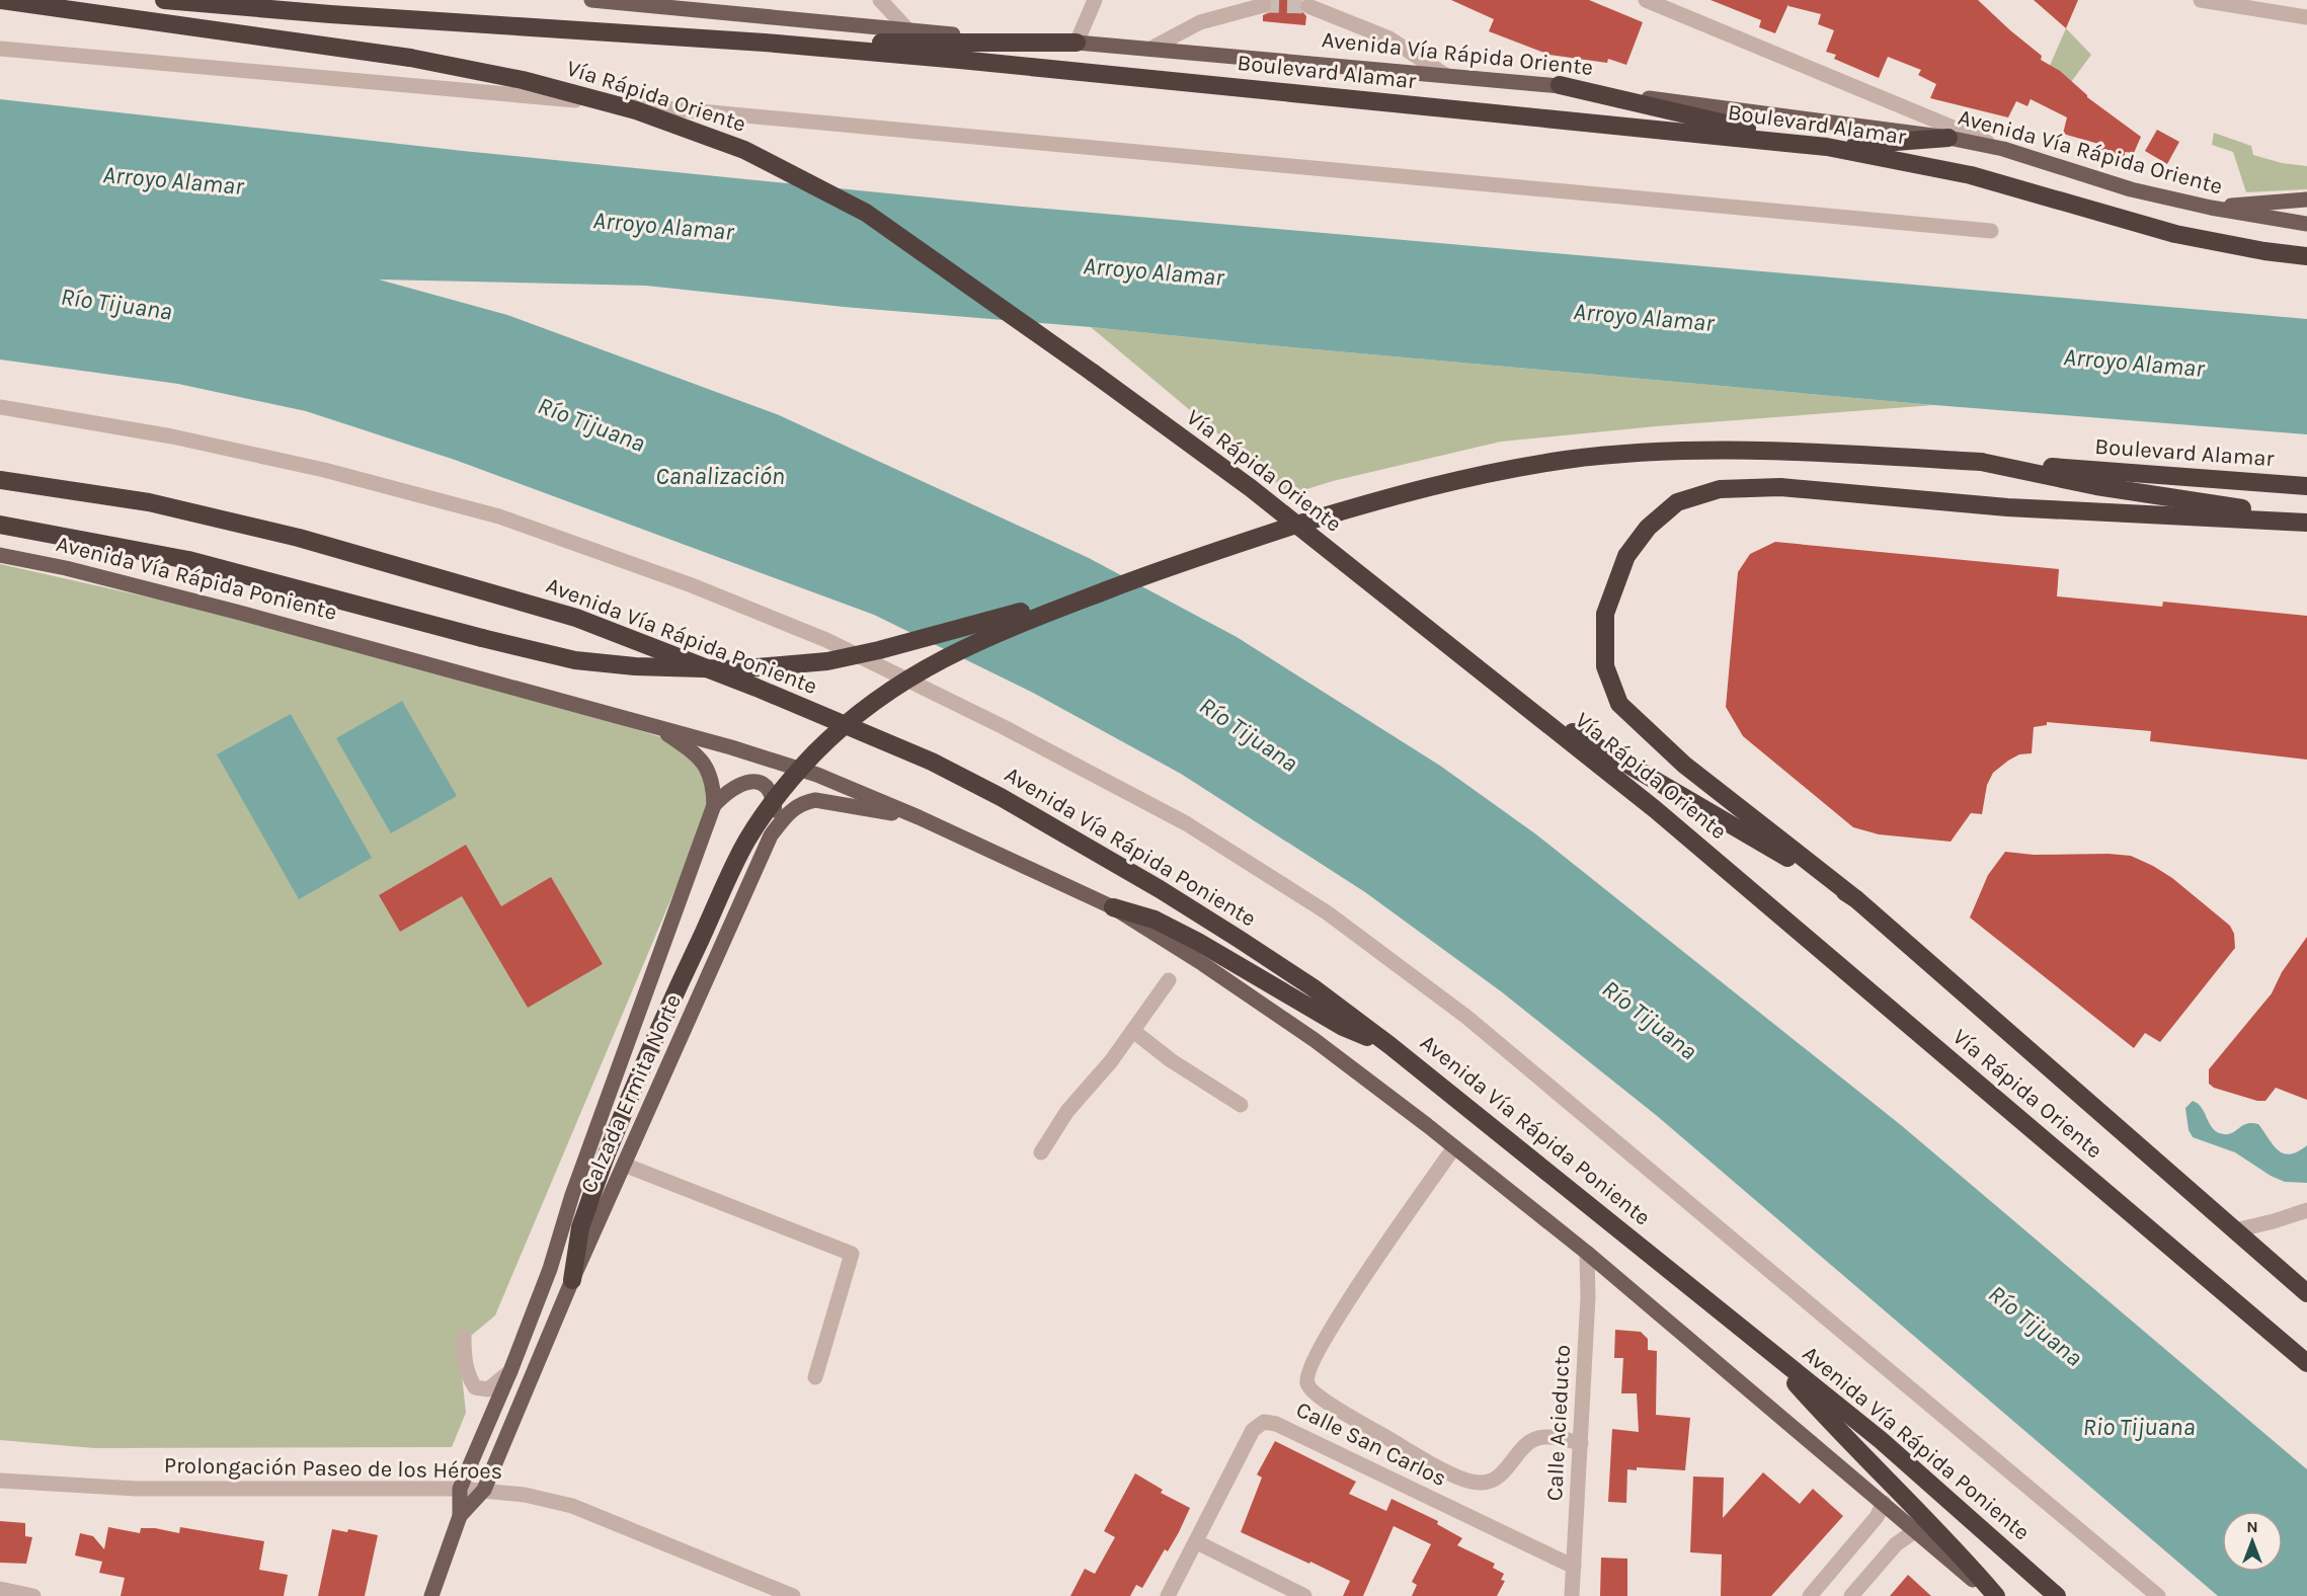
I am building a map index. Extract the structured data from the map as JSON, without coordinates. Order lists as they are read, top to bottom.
{
  "streets": {
    "highway": ["Boulevard Alamar", "Vía Rápida Oriente", "Avenida Vía Rápida Poniente"],
    "main road": ["Avenida Vía Rápida Oriente", "Calzada Ermita Norte"],
    "street": ["Calle Acieducto", "Calle San Carlos", "Prolongación Paseo de los Héroes"]
  },
  "crossings": [
    ["Avenida Vía Rápida Poniente", "Calzada Ermita Norte"],
    ["Avenida Vía Rápida Poniente", "Calle Acieducto"],
    ["Calzada Ermita Norte", "Prolongación Paseo de los Héroes"],
    ["Calle Acieducto", "Calle San Carlos"]
  ],
  "water": [
    "Arroyo Alamar",
    "Río Tijuana",
    "Canalización",
    "Rio Tijuana"
  ],
  "north": "top"
}
